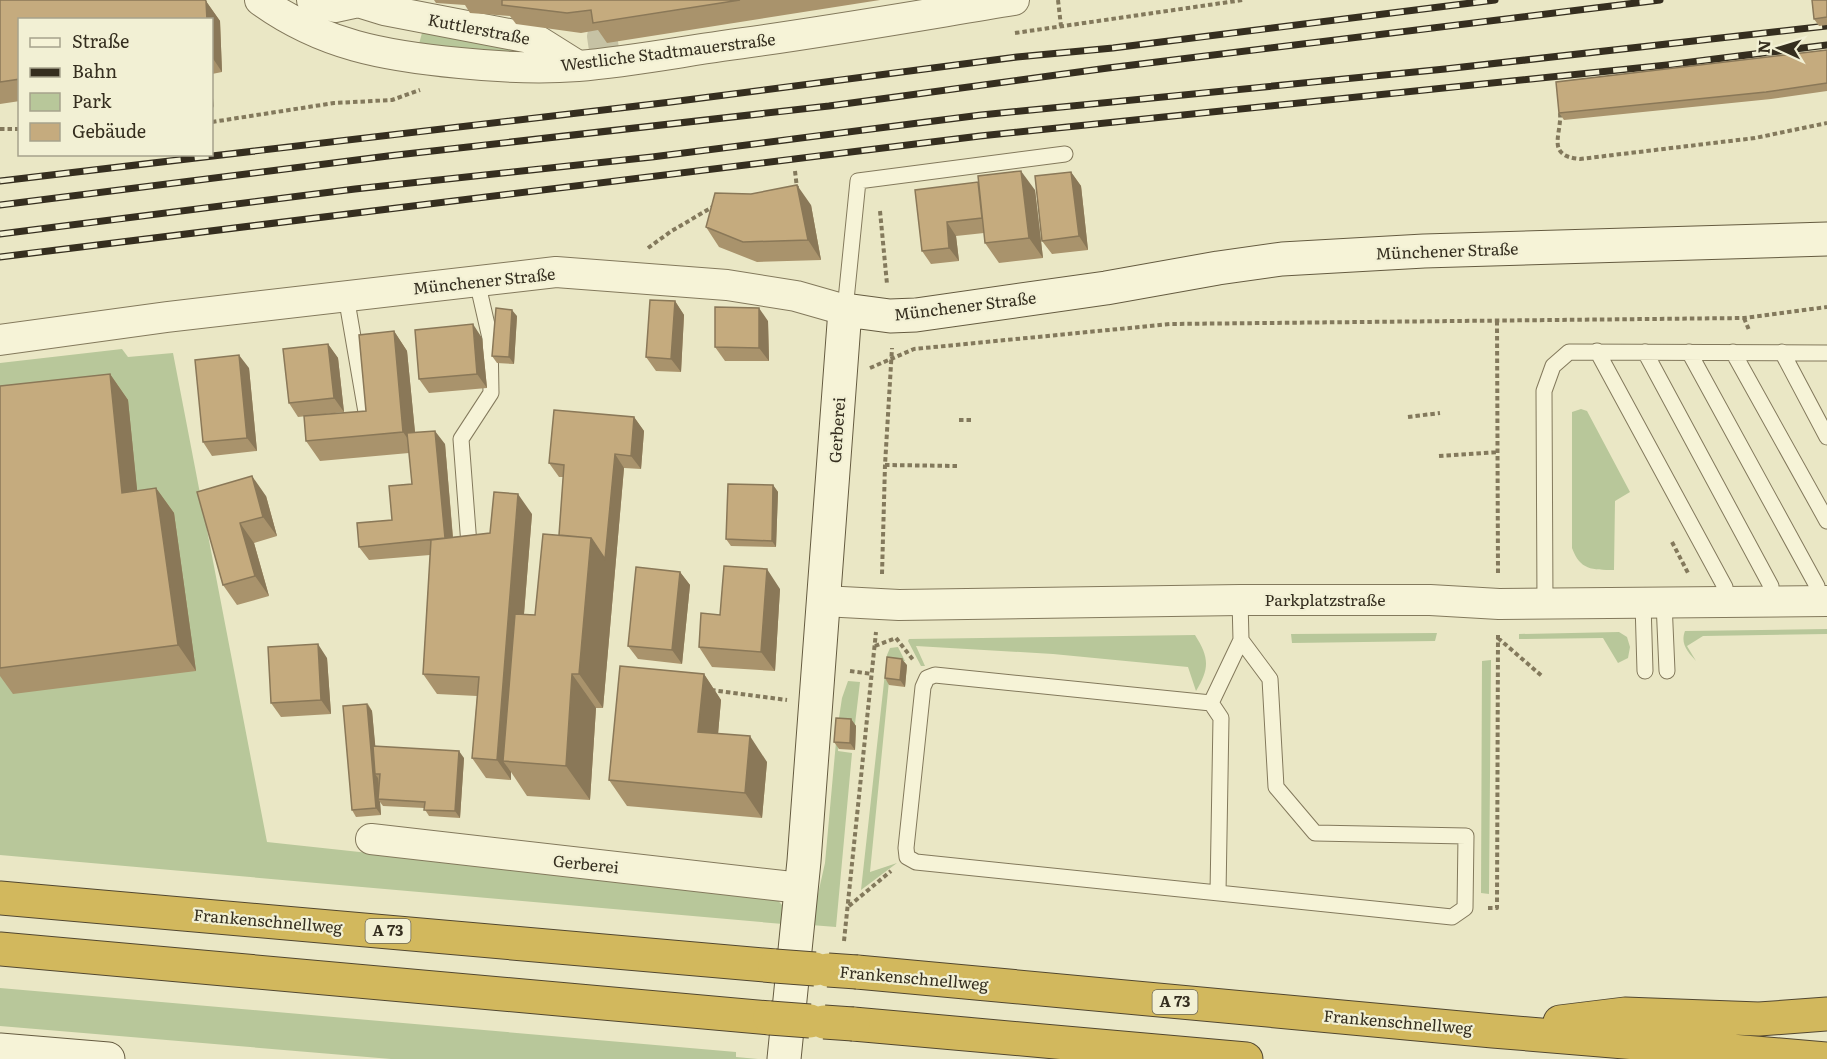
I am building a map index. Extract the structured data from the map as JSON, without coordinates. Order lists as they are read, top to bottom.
{
  "streets": {
    "highway": ["Frankenschnellweg", "A 73"],
    "main road": ["Münchener Straße", "Gerberei"],
    "street": ["Kuttlerstraße", "Westliche Stadtmauerstraße", "Parkplatzstraße"]
  },
  "crossings": [
    ["Kuttlerstraße", "Westliche Stadtmauerstraße"],
    ["Münchener Straße", "Gerberei"],
    ["Gerberei", "Parkplatzstraße"]
  ],
  "legend": [
    "Straße",
    "Bahn",
    "Park",
    "Gebäude"
  ],
  "north": "left"
}
